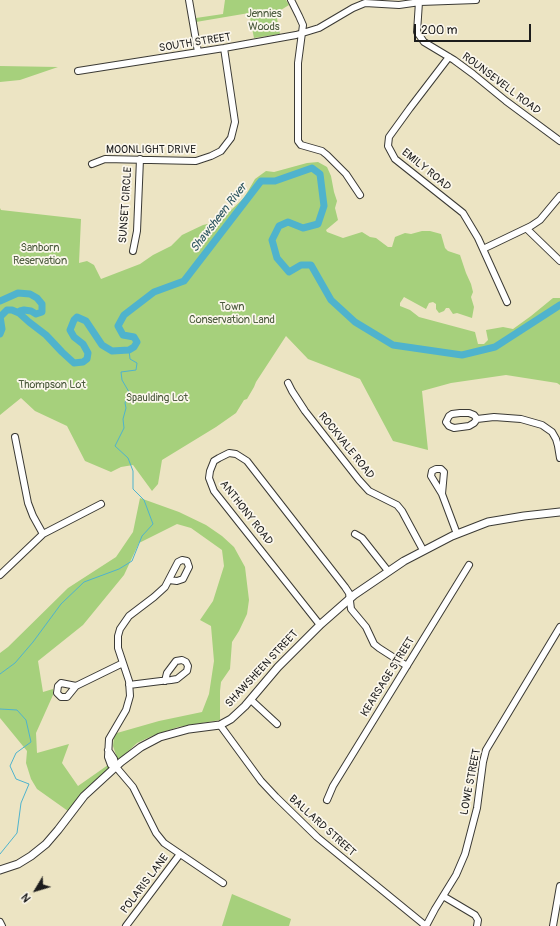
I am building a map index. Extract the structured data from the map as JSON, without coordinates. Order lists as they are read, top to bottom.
{
  "streets": {
    "main road": ["SHAWSHEEN STREET"],
    "street": [
      "SOUTH STREET",
      "ROUNSEVELL ROAD",
      "MOONLIGHT DRIVE",
      "EMILY ROAD",
      "SUNSET CIRCLE",
      "ROCKVALE ROAD",
      "ANTHONY ROAD",
      "KEARSAGE STREET",
      "LOWE STREET",
      "BALLARD STREET",
      "POLARIS LANE"
    ]
  },
  "crossings": [
    ["SOUTH STREET", "ROUNSEVELL ROAD"],
    ["SOUTH STREET", "MOONLIGHT DRIVE"],
    ["ROUNSEVELL ROAD", "EMILY ROAD"],
    ["MOONLIGHT DRIVE", "SUNSET CIRCLE"],
    ["ROCKVALE ROAD", "SHAWSHEEN STREET"],
    ["ANTHONY ROAD", "SHAWSHEEN STREET"],
    ["ANTHONY ROAD", "KEARSAGE STREET"],
    ["SHAWSHEEN STREET", "BALLARD STREET"],
    ["LOWE STREET", "BALLARD STREET"]
  ],
  "water": ["Shawsheen River"],
  "parks": [
    "Jennies Woods",
    "Sanborn Reservation",
    "Town Conservation Land",
    "Thompson Lot",
    "Spaulding Lot"
  ],
  "scale_bar": "200 m",
  "north": "bottom left"
}
